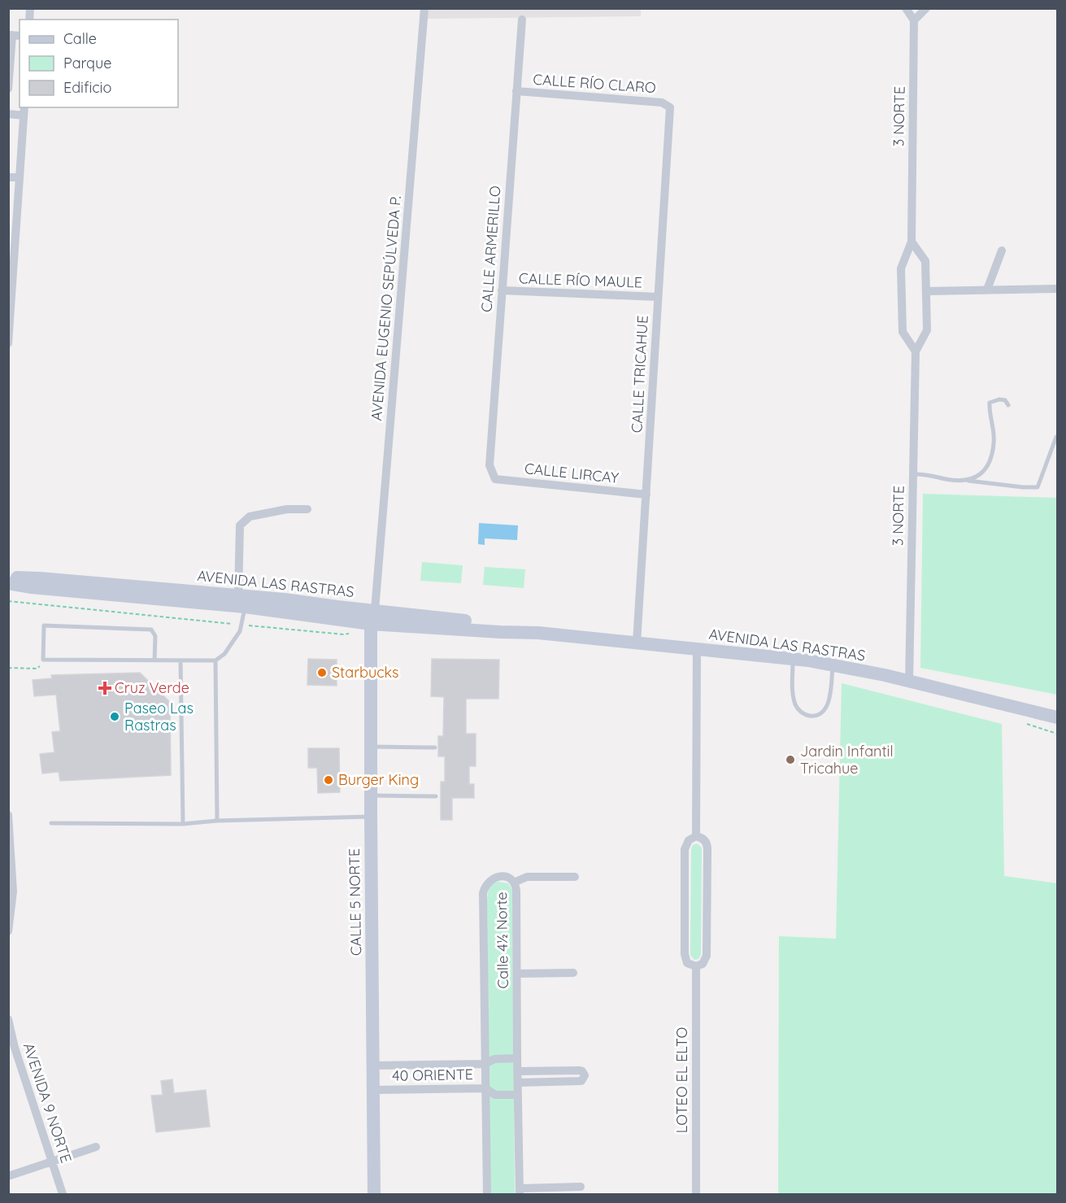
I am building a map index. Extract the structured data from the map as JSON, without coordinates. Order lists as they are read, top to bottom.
{
  "streets": {
    "street": [
      "CALLE RÍO CLARO",
      "3 NORTE",
      "CALLE ARMERILLO",
      "CALLE RÍO MAULE",
      "AVENIDA EUGENIO SEPÚLVEDA P.",
      "CALLE TRICAHUE",
      "CALLE LIRCAY",
      "AVENIDA LAS RASTRAS",
      "CALLE 5 NORTE",
      "Calle 4½ Norte",
      "40 ORIENTE",
      "LOTEO EL ELTO",
      "AVENIDA 9 NORTE"
    ]
  },
  "crossings": [
    ["CALLE RÍO CLARO", "CALLE ARMERILLO"],
    ["CALLE RÍO CLARO", "CALLE TRICAHUE"],
    ["3 NORTE", "AVENIDA LAS RASTRAS"],
    ["CALLE ARMERILLO", "CALLE RÍO MAULE"],
    ["CALLE ARMERILLO", "CALLE LIRCAY"],
    ["CALLE RÍO MAULE", "CALLE TRICAHUE"],
    ["AVENIDA EUGENIO SEPÚLVEDA P.", "AVENIDA LAS RASTRAS"],
    ["AVENIDA EUGENIO SEPÚLVEDA P.", "CALLE 5 NORTE"],
    ["CALLE TRICAHUE", "CALLE LIRCAY"],
    ["CALLE TRICAHUE", "AVENIDA LAS RASTRAS"],
    ["AVENIDA LAS RASTRAS", "CALLE 5 NORTE"],
    ["CALLE 5 NORTE", "40 ORIENTE"],
    ["Calle 4½ Norte", "40 ORIENTE"]
  ],
  "places": {
    "other": [
      "Starbucks",
      "Paseo Las Rastras",
      "Jardin Infantil Tricahue",
      "Burger King"
    ],
    "health": ["Cruz Verde"]
  },
  "legend": ["Calle", "Parque", "Edificio"]
}
